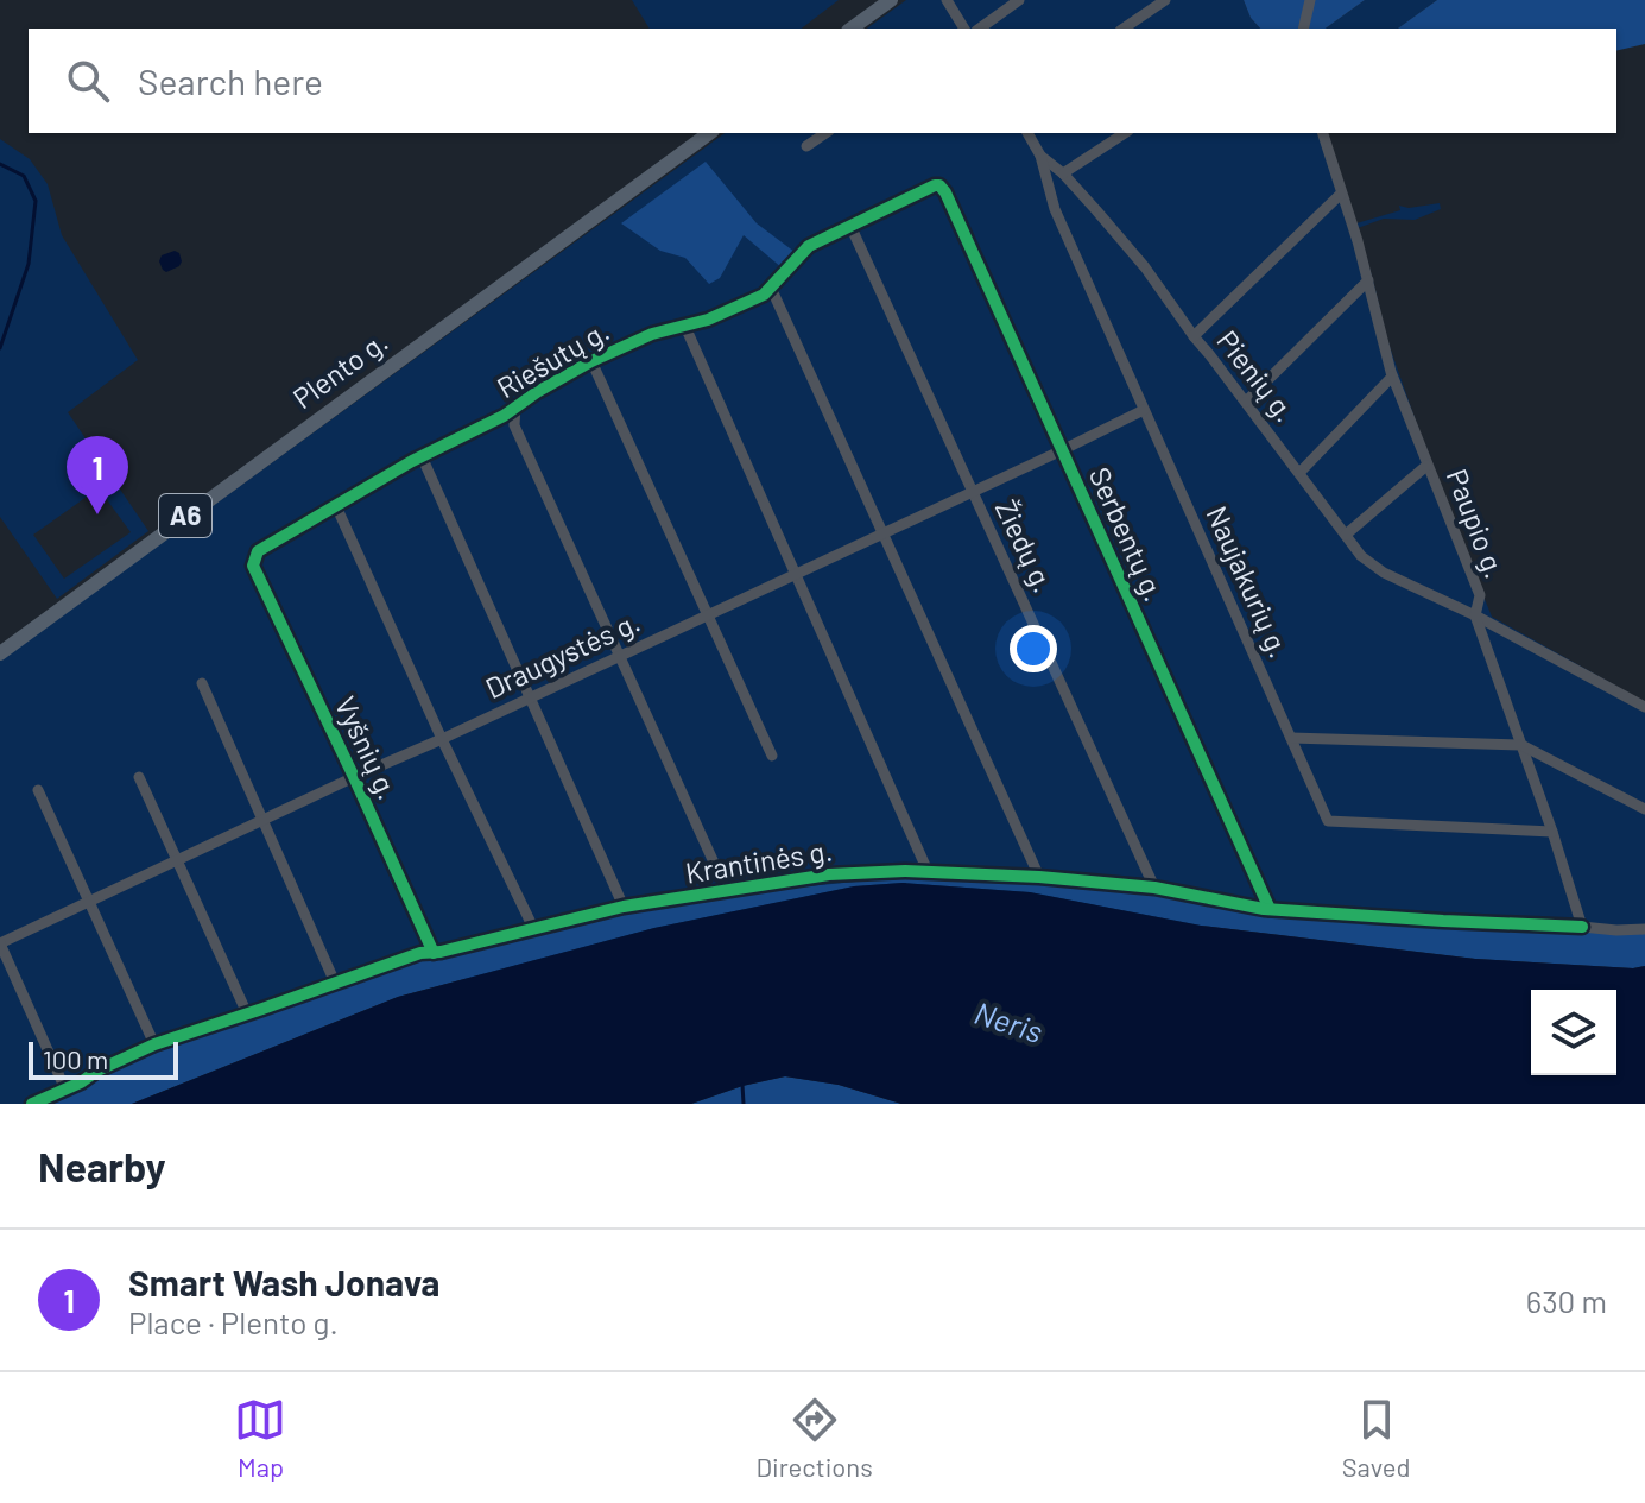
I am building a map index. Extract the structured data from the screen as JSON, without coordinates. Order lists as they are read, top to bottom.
{
  "streets": {
    "highway": ["Plento g.", "A6"],
    "street": [
      "Riešutų g.",
      "Pienių g.",
      "Paupio g.",
      "Serbentų g.",
      "Žiedų g.",
      "Naujakurių g.",
      "Draugystės g.",
      "Vyšnių g.",
      "Krantinės g."
    ]
  },
  "crossings": [
    ["Riešutų g.", "Serbentų g."],
    ["Riešutų g.", "Žiedų g."],
    ["Riešutų g.", "Vyšnių g."],
    ["Pienių g.", "Paupio g."],
    ["Pienių g.", "Naujakurių g."],
    ["Paupio g.", "Naujakurių g."],
    ["Paupio g.", "Krantinės g."],
    ["Serbentų g.", "Draugystės g."],
    ["Serbentų g.", "Krantinės g."],
    ["Žiedų g.", "Draugystės g."],
    ["Žiedų g.", "Krantinės g."],
    ["Naujakurių g.", "Draugystės g."],
    ["Draugystės g.", "Vyšnių g."],
    ["Vyšnių g.", "Krantinės g."]
  ],
  "water": ["Neris"],
  "scale_bar": "100 m",
  "page": {
    "search": "Search here",
    "pins": "1",
    "scale": "100 m",
    "heading": "Nearby",
    "list": [
      {
        "mark": "1",
        "name": "Smart Wash Jonava",
        "note": "Place · Plento g.",
        "value": "630 m"
      }
    ],
    "nav": ["Map", "Directions", "Saved"]
  }
}
